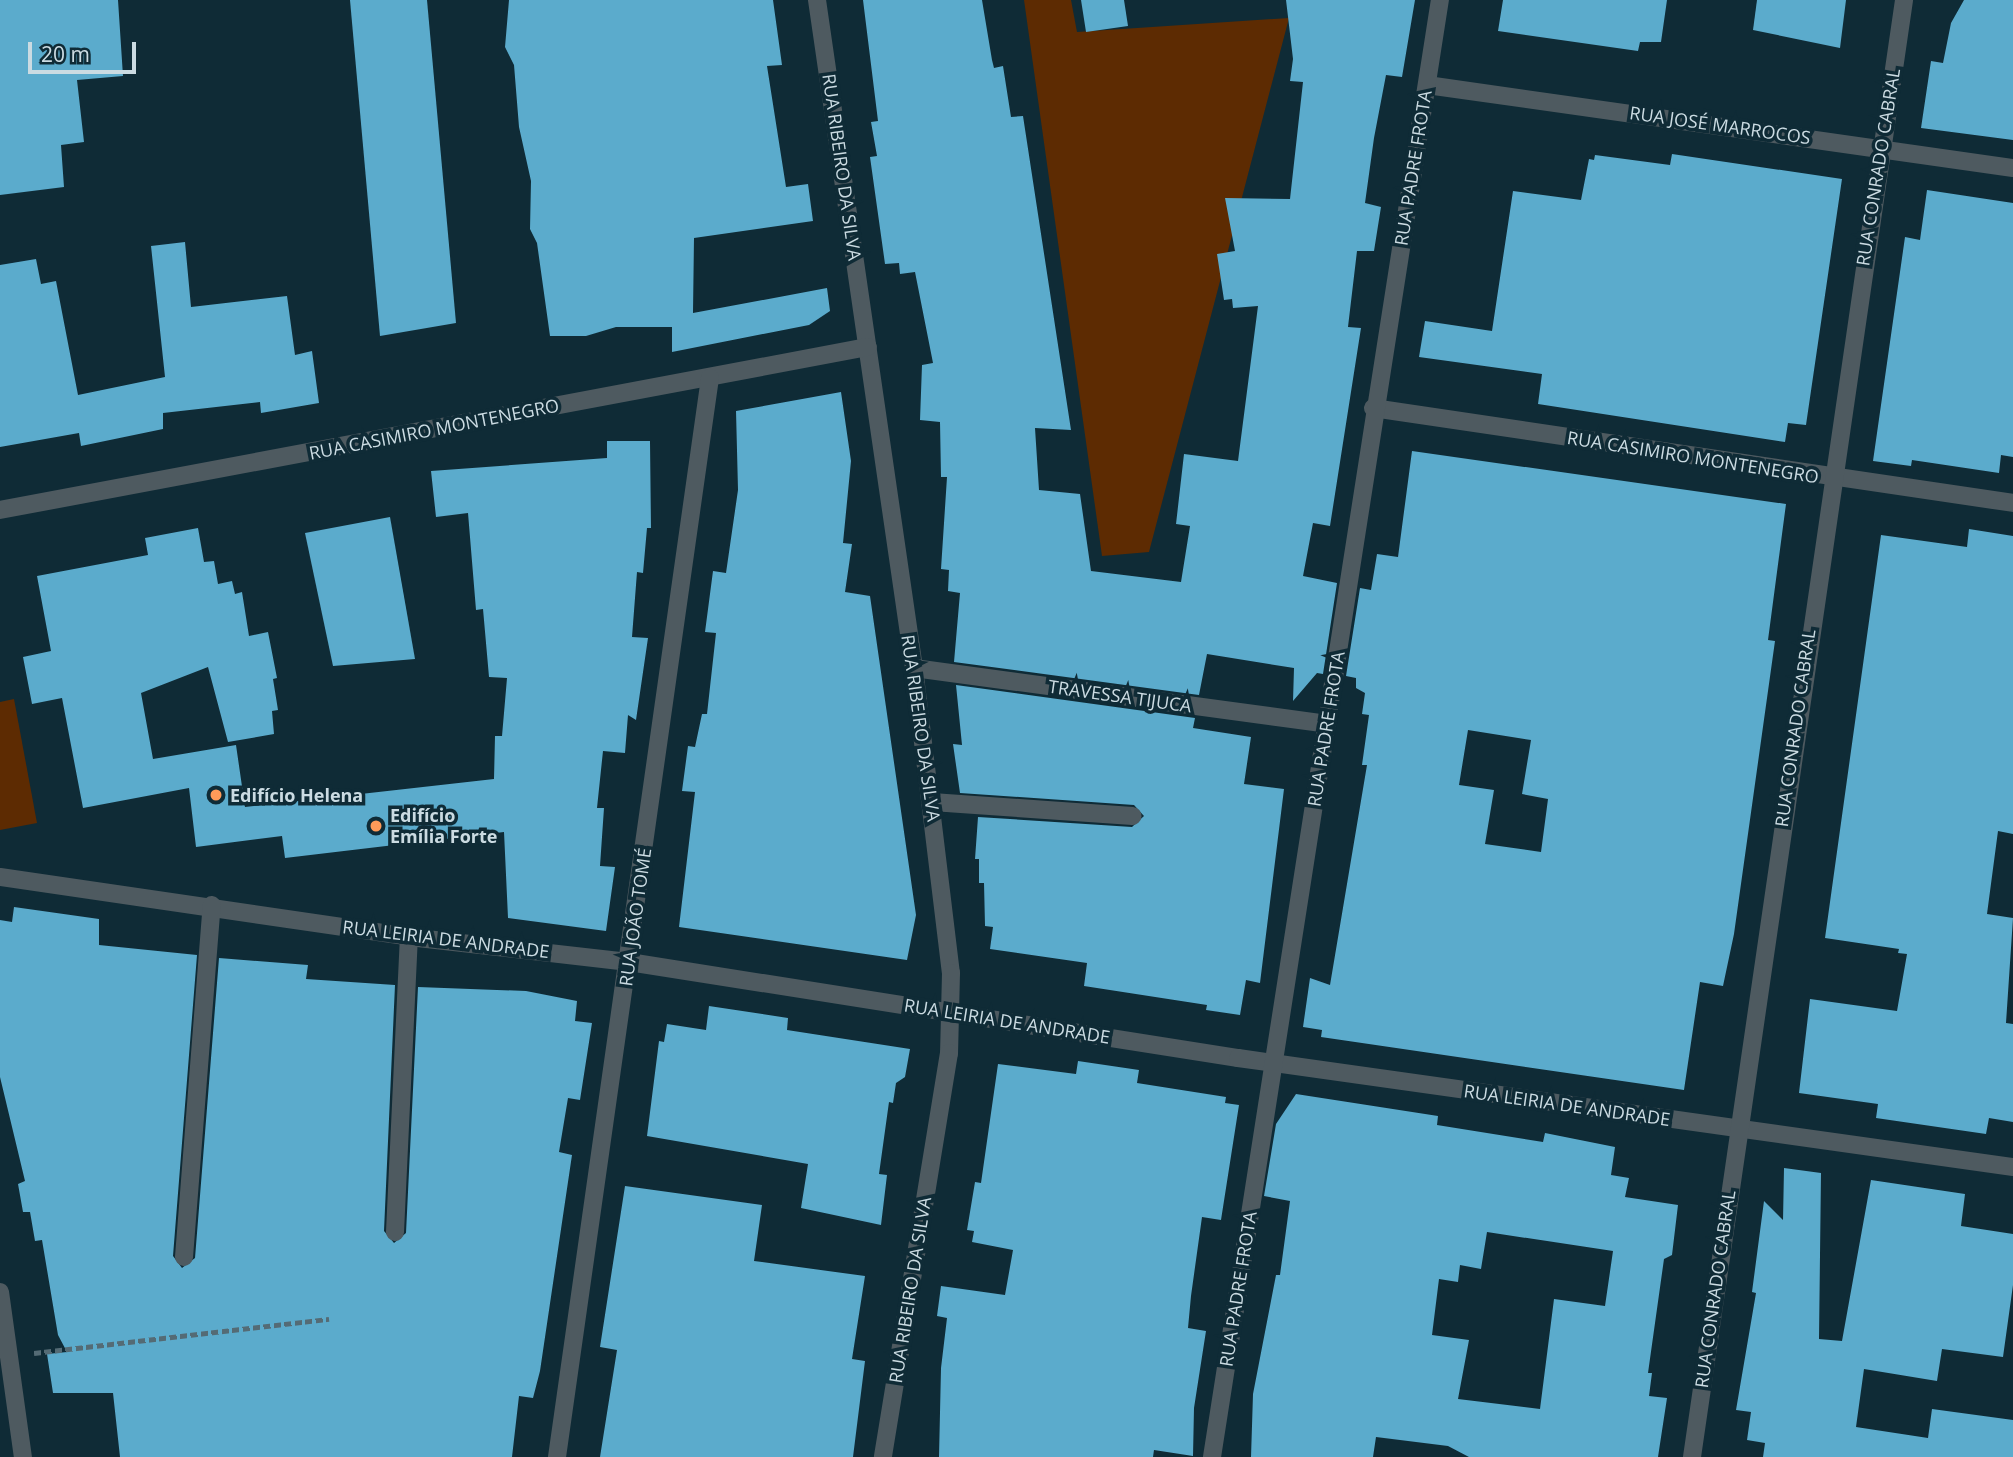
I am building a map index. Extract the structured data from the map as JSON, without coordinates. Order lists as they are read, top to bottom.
{
  "streets": {
    "street": [
      "RUA JOSÉ MARROCOS",
      "RUA RIBEIRO DA SILVA",
      "RUA CONRADO CABRAL",
      "RUA PADRE FROTA",
      "RUA CASIMIRO MONTENEGRO",
      "TRAVESSA TIJUCA",
      "RUA JOÃO TOMÉ",
      "RUA LEIRIA DE ANDRADE"
    ]
  },
  "crossings": [
    ["RUA JOSÉ MARROCOS", "RUA CONRADO CABRAL"],
    ["RUA JOSÉ MARROCOS", "RUA PADRE FROTA"],
    ["RUA RIBEIRO DA SILVA", "RUA CASIMIRO MONTENEGRO"],
    ["RUA RIBEIRO DA SILVA", "TRAVESSA TIJUCA"],
    ["RUA RIBEIRO DA SILVA", "RUA LEIRIA DE ANDRADE"],
    ["RUA CONRADO CABRAL", "RUA CASIMIRO MONTENEGRO"],
    ["RUA CONRADO CABRAL", "RUA LEIRIA DE ANDRADE"],
    ["RUA PADRE FROTA", "RUA CASIMIRO MONTENEGRO"],
    ["RUA PADRE FROTA", "TRAVESSA TIJUCA"],
    ["RUA PADRE FROTA", "RUA LEIRIA DE ANDRADE"],
    ["RUA CASIMIRO MONTENEGRO", "RUA JOÃO TOMÉ"],
    ["RUA JOÃO TOMÉ", "RUA LEIRIA DE ANDRADE"]
  ],
  "places": ["Edifício Helena", "Edifício Emília Forte"],
  "scale_bar": "20 m"
}
